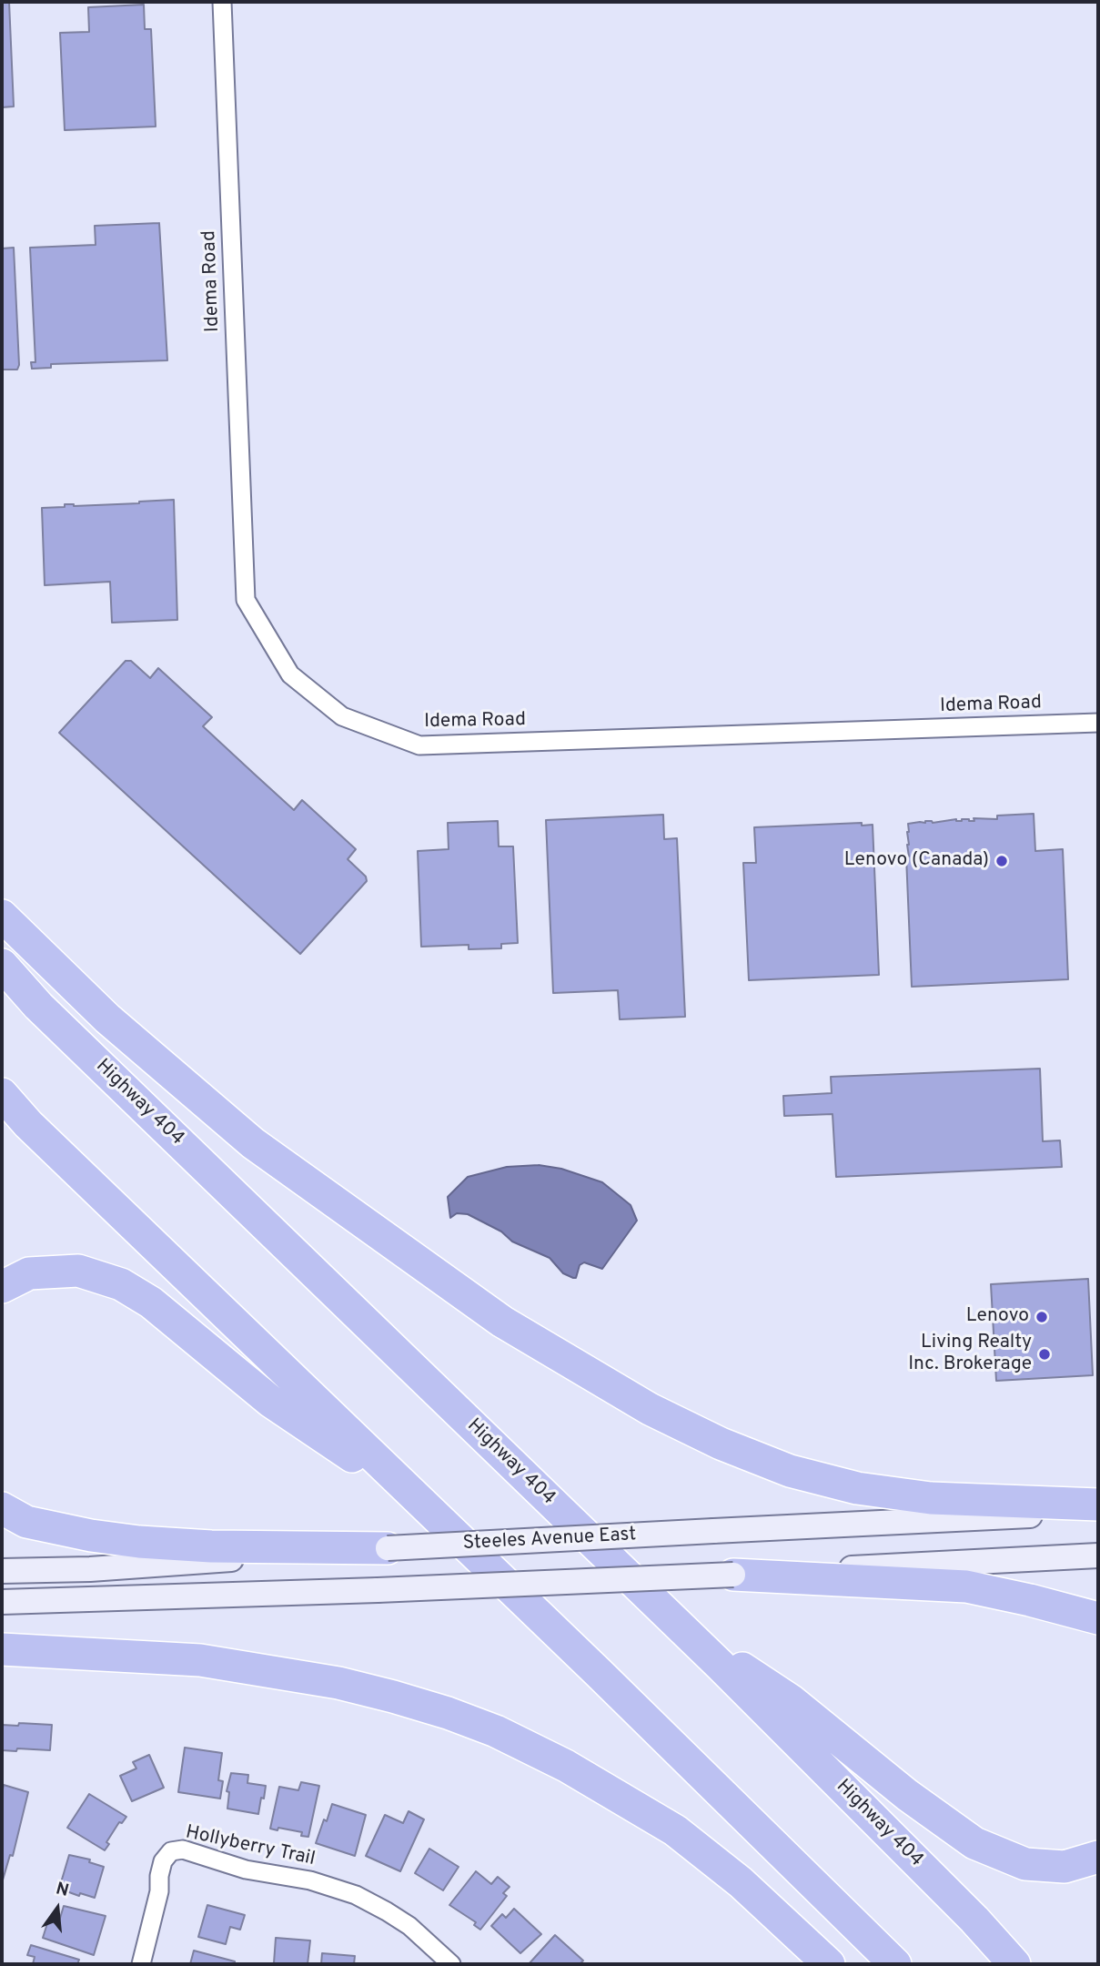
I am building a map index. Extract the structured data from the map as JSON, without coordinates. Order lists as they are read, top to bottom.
{
  "streets": {
    "highway": ["Highway 404"],
    "main road": ["Steeles Avenue East"],
    "street": ["Idema Road", "Hollyberry Trail"]
  },
  "places": ["Lenovo (Canada)", "Lenovo", "Living Realty Inc. Brokerage"],
  "north": "top"
}
